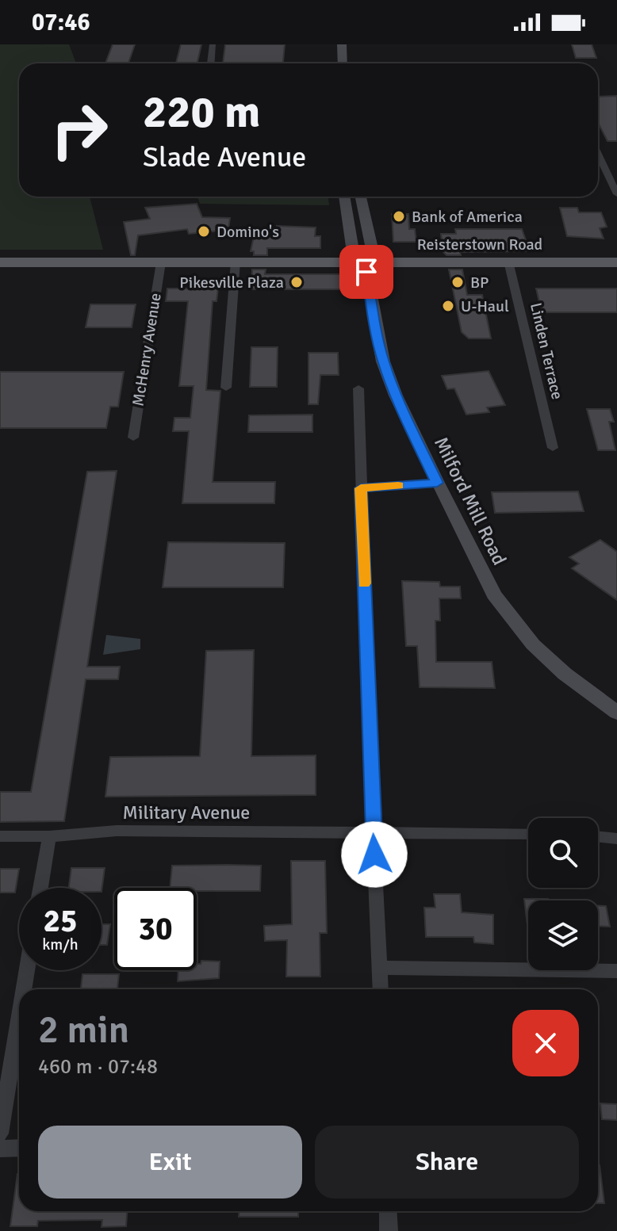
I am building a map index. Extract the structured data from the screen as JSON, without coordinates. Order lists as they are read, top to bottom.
{
  "streets": {
    "main road": ["Reisterstown Road", "Milford Mill Road"],
    "street": ["McHenry Avenue", "Linden Terrace", "Military Avenue"]
  },
  "crossings": [
    ["Reisterstown Road", "McHenry Avenue"],
    ["Reisterstown Road", "Linden Terrace"],
    ["Reisterstown Road", "Milford Mill Road"]
  ],
  "places": [
    "Bank of America",
    "Domino's",
    "Pikesville Plaza",
    "BP",
    "U-Haul"
  ],
  "page": {
    "status": "07:46",
    "turn": ["220 m", "Slade Avenue"],
    "speed": "25 km/h",
    "limit": "30",
    "heading": ["2 min", "460 m · 07:48"],
    "buttons": ["Exit", "Share"]
  }
}
